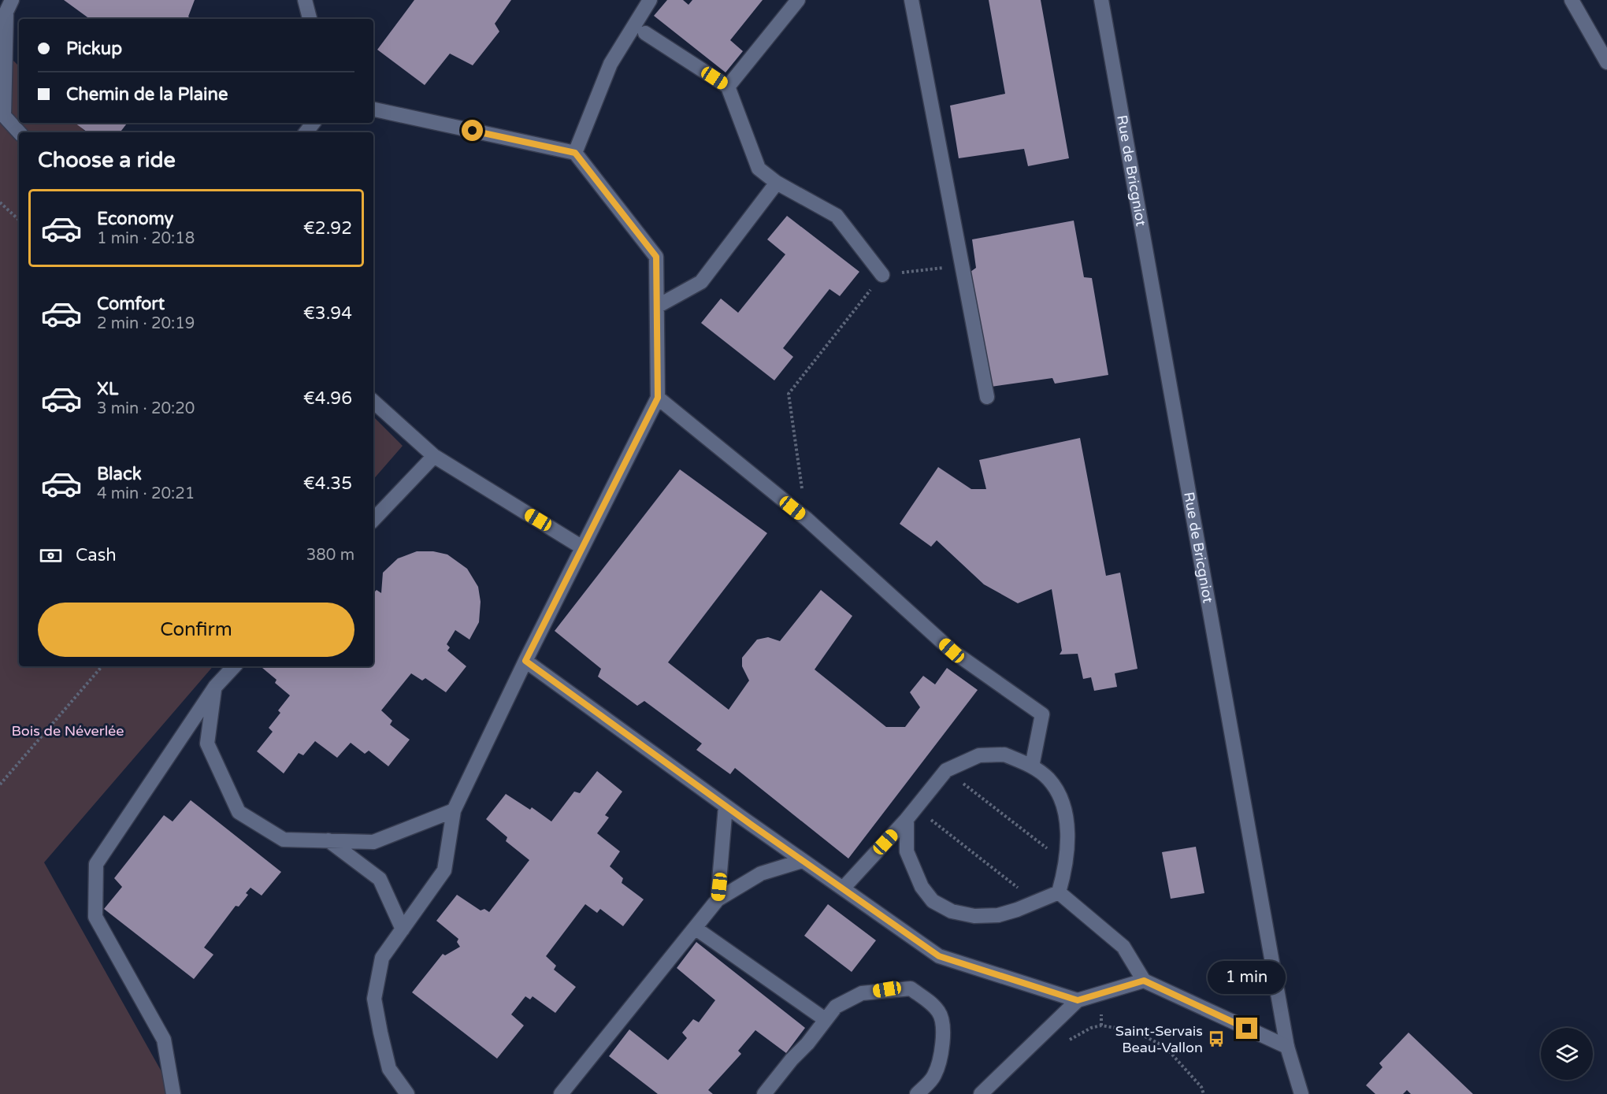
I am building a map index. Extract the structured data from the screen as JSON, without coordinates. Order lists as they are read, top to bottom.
{
  "streets": {
    "street": ["Rue de Bricgniot"]
  },
  "parks": ["Bois de Néverlée"],
  "places": {
    "bus stop": ["Saint-Servais Beau-Vallon"]
  },
  "page": {
    "banner": ["Pickup", "Chemin de la Plaine"],
    "heading": "Choose a ride",
    "list": [
      {
        "name": "Economy",
        "note": "1 min · 20:18",
        "value": "€2.92"
      },
      {
        "name": "Comfort",
        "note": "2 min · 20:19",
        "value": "€3.94"
      },
      {
        "name": "XL",
        "note": "3 min · 20:20",
        "value": "€4.96"
      },
      {
        "name": "Black",
        "note": "4 min · 20:21",
        "value": "€4.35"
      }
    ],
    "pay": ["Cash", "380 m"],
    "buttons": "Confirm",
    "bubble": "1 min"
  }
}
